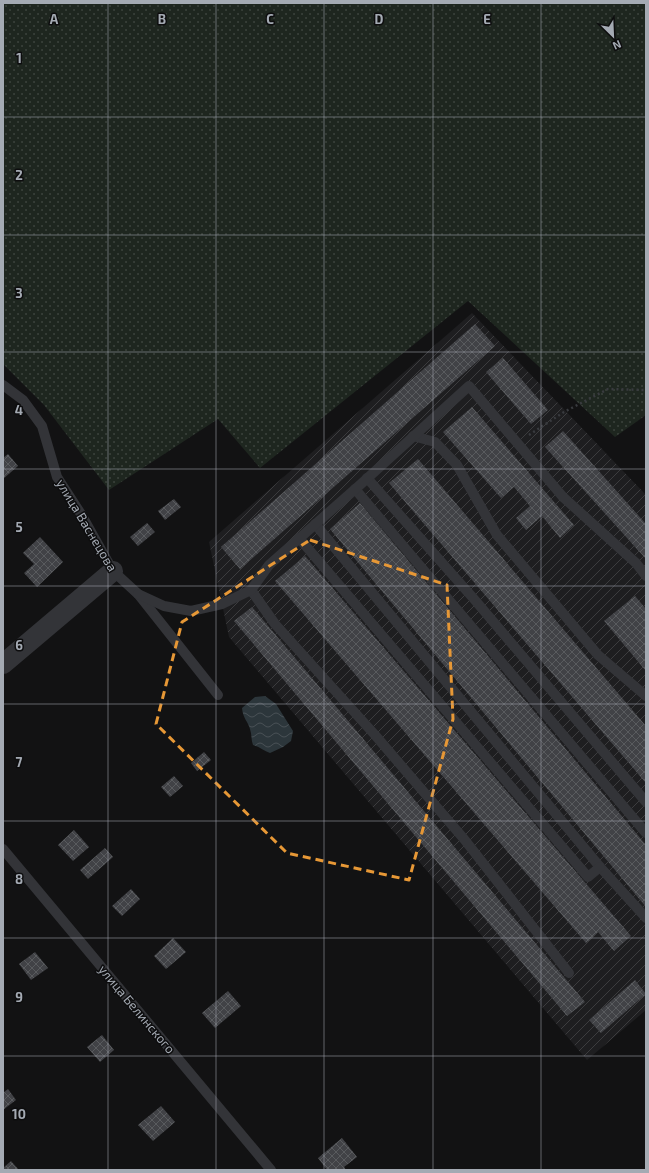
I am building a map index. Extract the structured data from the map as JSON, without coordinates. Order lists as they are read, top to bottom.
{
  "streets": {
    "lane": ["улица Васнецова", "улица Белинского"]
  },
  "north": "bottom right",
  "grid": {
    "columns": [
      "A",
      "B",
      "C",
      "D",
      "E"
    ],
    "rows": [
      "1",
      "2",
      "3",
      "4",
      "5",
      "6",
      "7",
      "8",
      "9",
      "10"
    ]
  }
}
